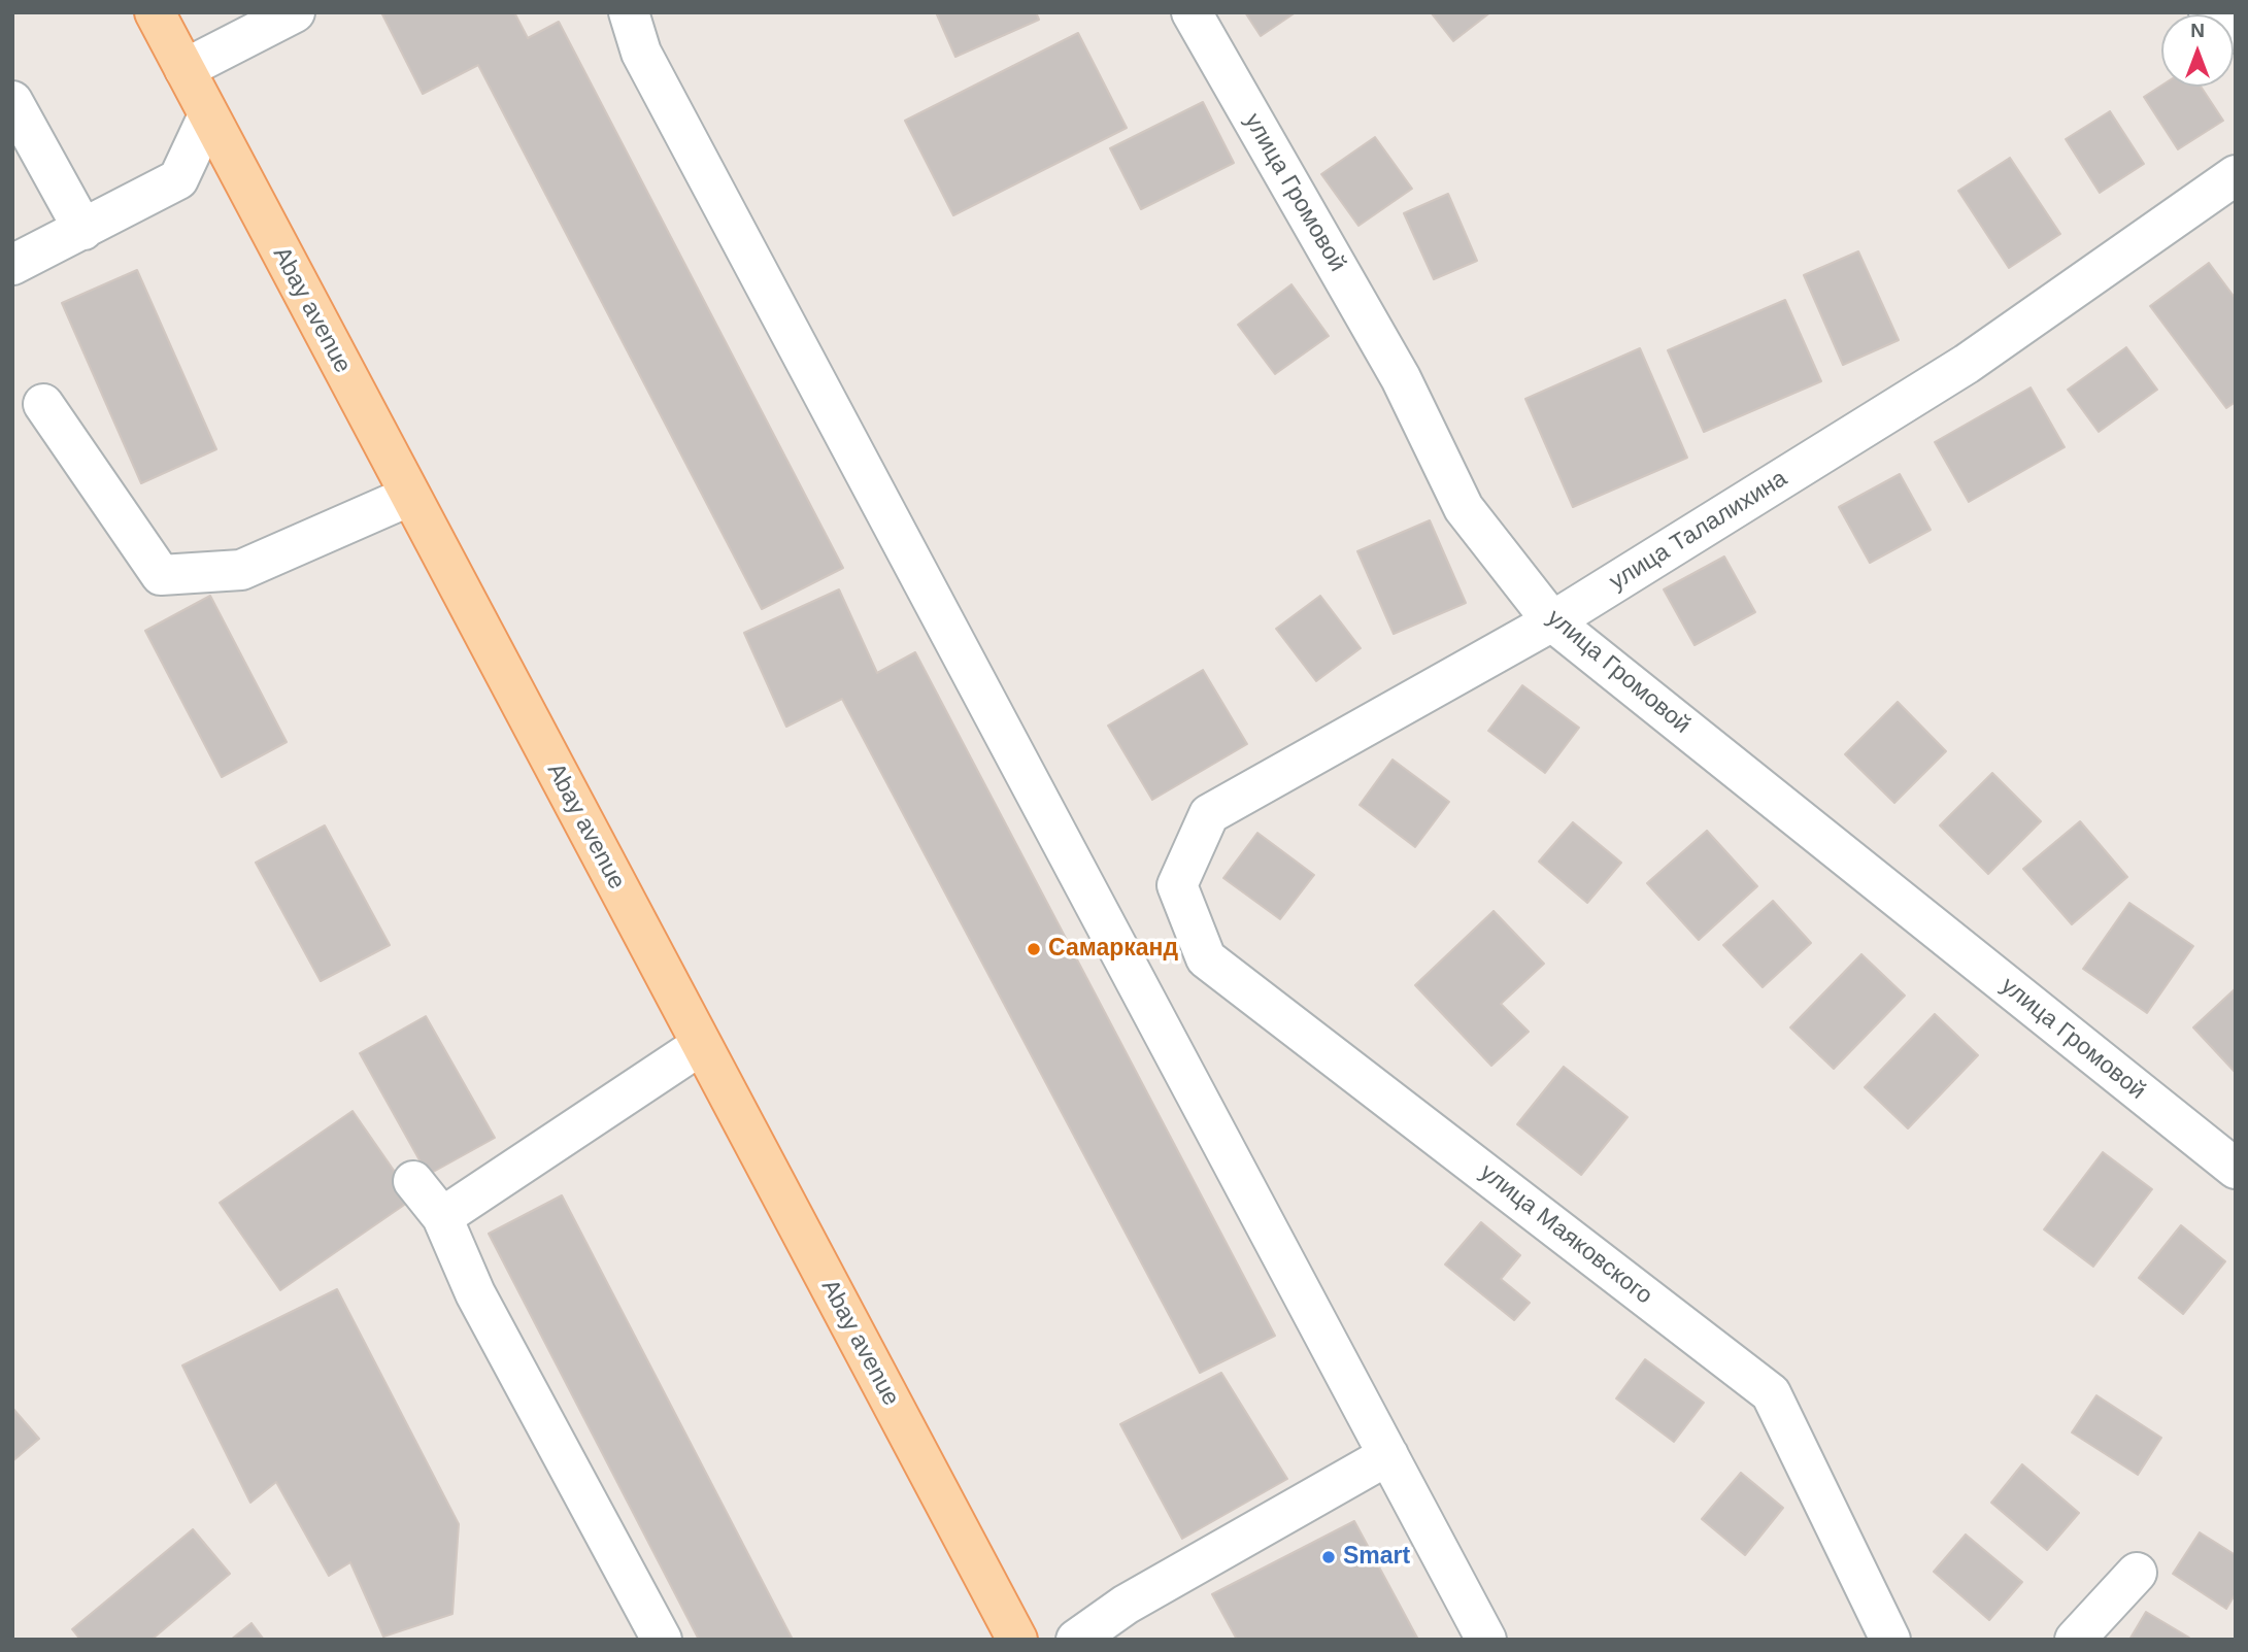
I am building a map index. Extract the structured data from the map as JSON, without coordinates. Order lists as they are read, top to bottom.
{
  "streets": {
    "main road": ["Abay avenue"],
    "street": ["улица Громовой", "улица Талалихина", "улица Маяковского"]
  },
  "crossings": [
    ["улица Громовой", "улица Талалихина"],
    ["улица Талалихина", "улица Маяковского"]
  ],
  "places": ["Самарканд", "Smart"],
  "north": "top"
}
